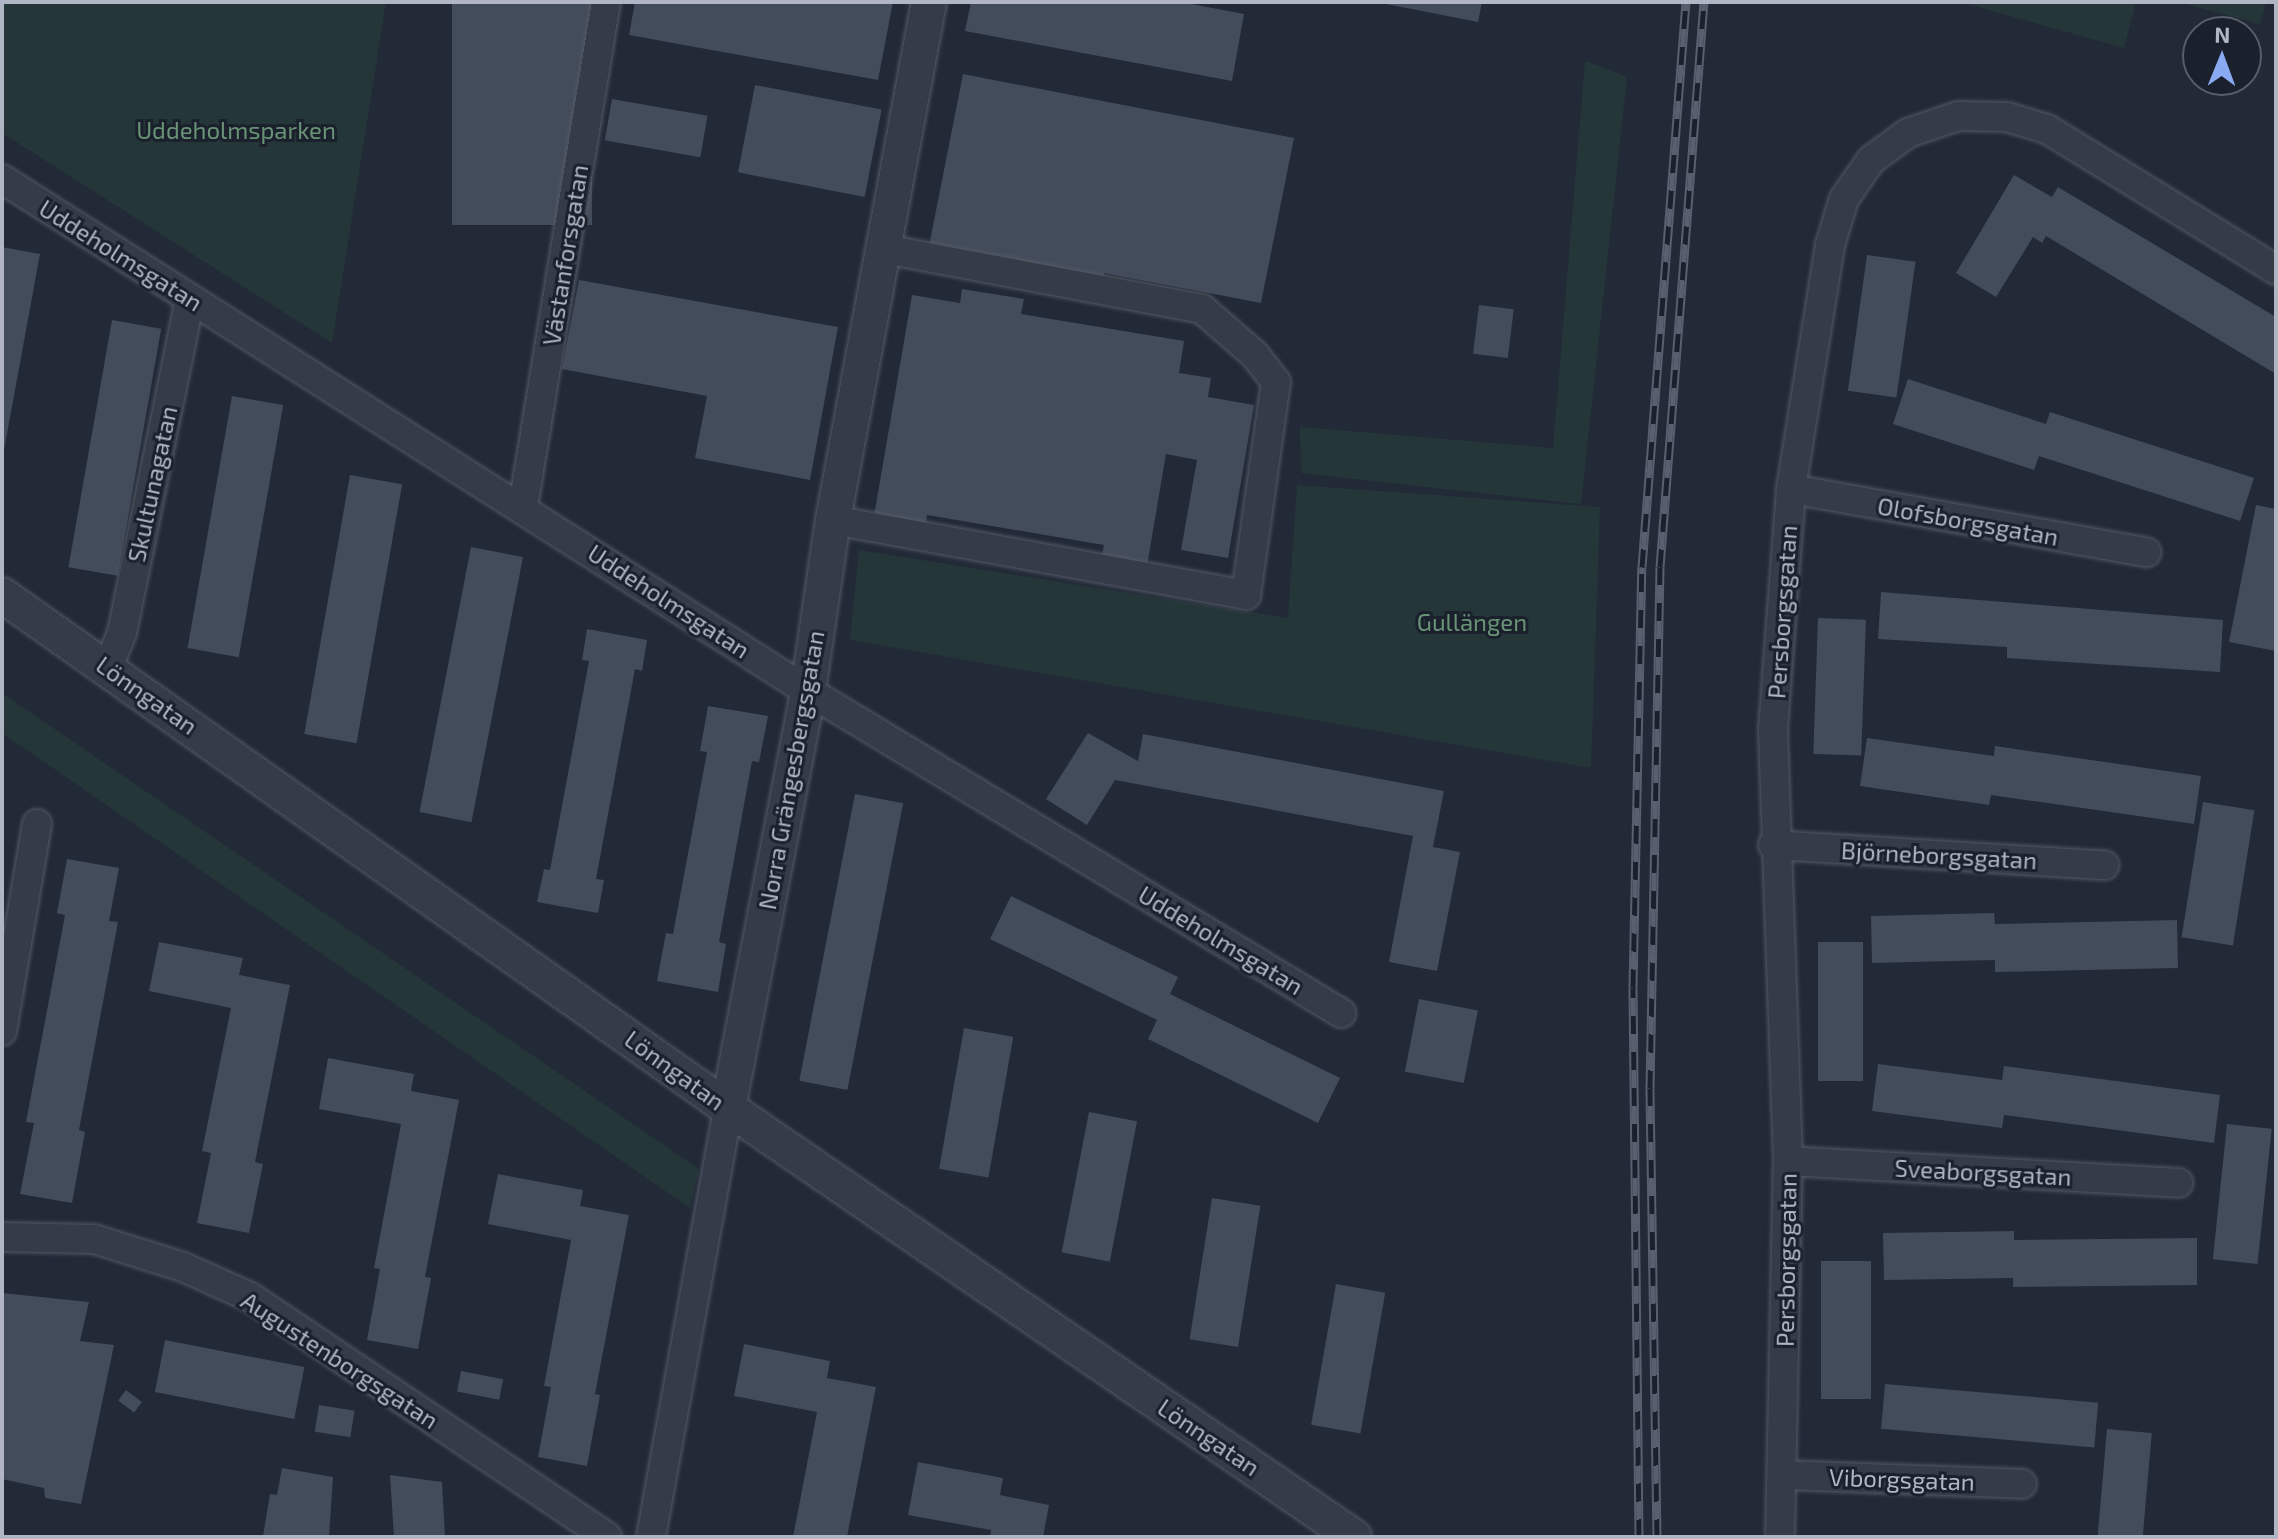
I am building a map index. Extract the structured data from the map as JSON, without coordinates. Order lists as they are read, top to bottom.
{
  "streets": {
    "street": [
      "Uddeholmsgatan",
      "Västanforsgatan",
      "Skultunagatan",
      "Olofsborgsgatan",
      "Persborgsgatan",
      "Lönngatan",
      "Norra Grängesbergsgatan",
      "Björneborgsgatan",
      "Sveaborgsgatan",
      "Augustenborgsgatan",
      "Viborgsgatan"
    ]
  },
  "crossings": [
    ["Uddeholmsgatan", "Västanforsgatan"],
    ["Uddeholmsgatan", "Skultunagatan"],
    ["Uddeholmsgatan", "Norra Grängesbergsgatan"],
    ["Skultunagatan", "Lönngatan"],
    ["Olofsborgsgatan", "Persborgsgatan"],
    ["Persborgsgatan", "Björneborgsgatan"],
    ["Persborgsgatan", "Sveaborgsgatan"],
    ["Persborgsgatan", "Viborgsgatan"],
    ["Lönngatan", "Norra Grängesbergsgatan"]
  ],
  "parks": ["Uddeholmsparken", "Gullängen"],
  "north": "top"
}
